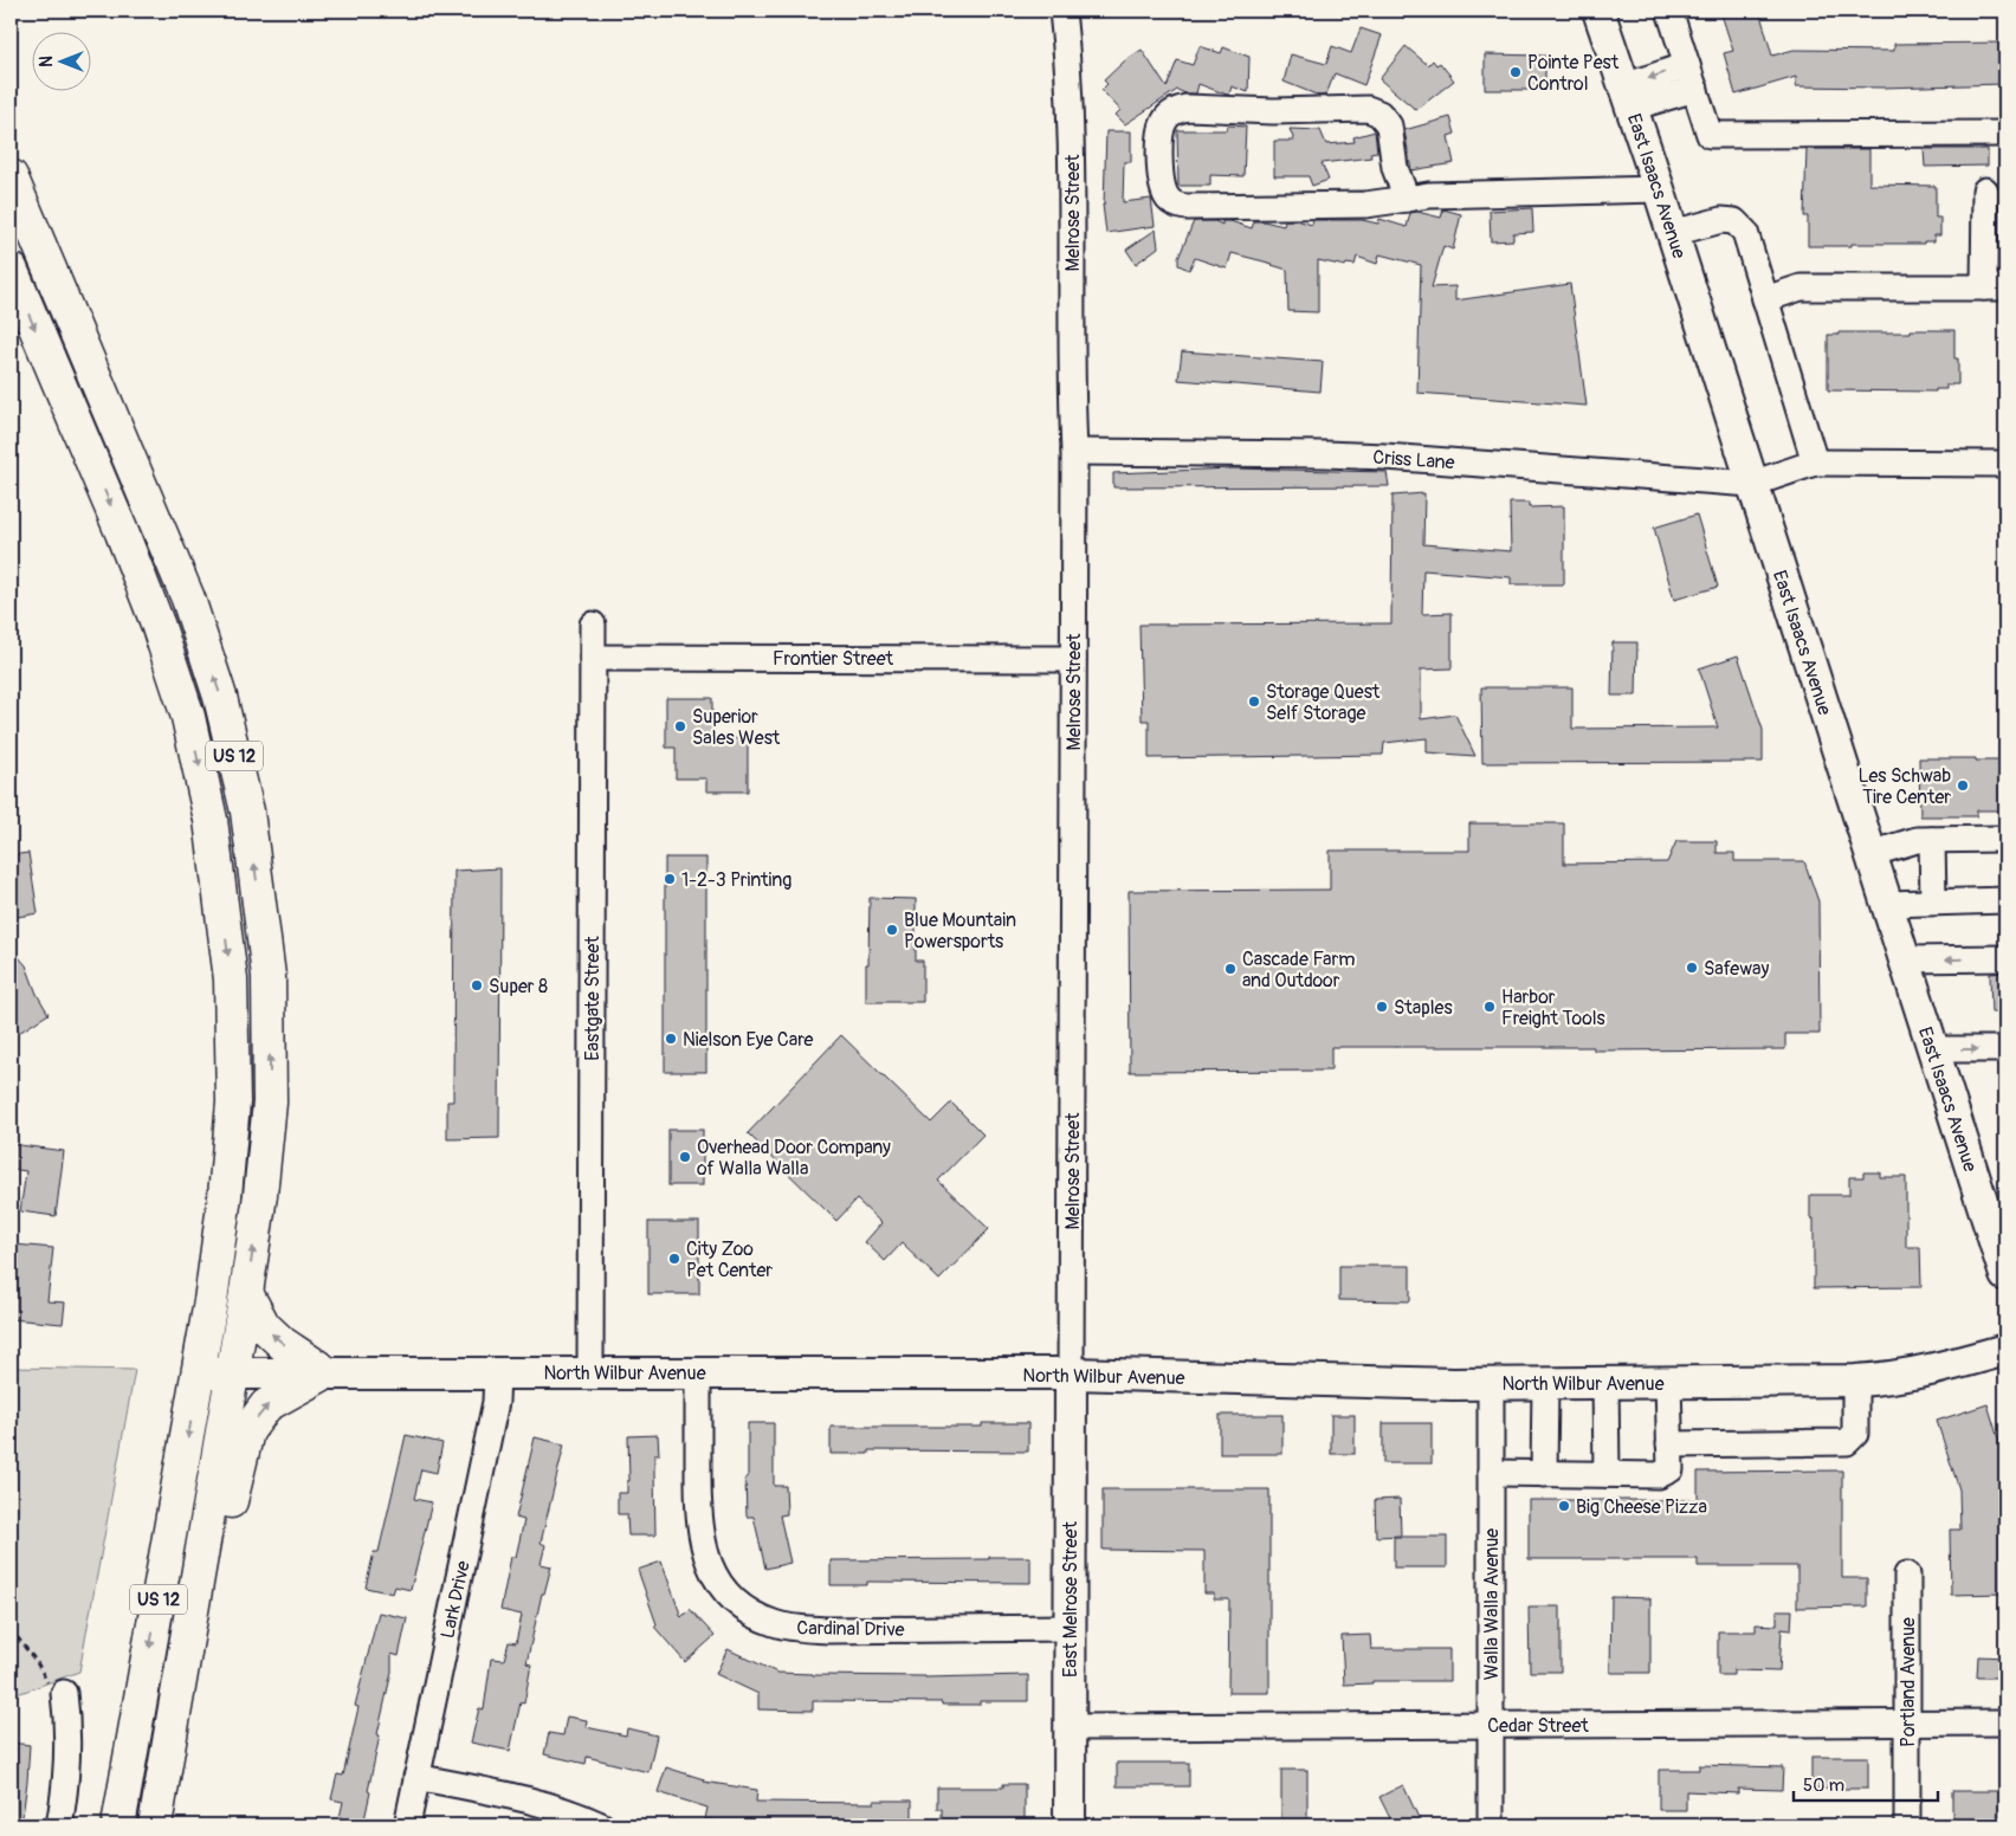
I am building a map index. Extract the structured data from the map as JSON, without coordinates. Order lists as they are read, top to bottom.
{
  "streets": {
    "highway": ["US 12"],
    "main road": ["East Isaacs Avenue", "North Wilbur Avenue", "East Melrose Street"],
    "street": [
      "Melrose Street",
      "Criss Lane",
      "Frontier Street",
      "Eastgate Street",
      "Lark Drive",
      "Walla Walla Avenue",
      "Cardinal Drive",
      "Portland Avenue",
      "Cedar Street"
    ]
  },
  "crossings": [
    ["East Isaacs Avenue", "Criss Lane"],
    ["Melrose Street", "Criss Lane"],
    ["Melrose Street", "Frontier Street"],
    ["Melrose Street", "North Wilbur Avenue"],
    ["Melrose Street", "East Melrose Street"],
    ["Frontier Street", "Eastgate Street"],
    ["US 12", "North Wilbur Avenue"],
    ["Eastgate Street", "North Wilbur Avenue"],
    ["North Wilbur Avenue", "Lark Drive"],
    ["North Wilbur Avenue", "East Melrose Street"],
    ["North Wilbur Avenue", "Walla Walla Avenue"],
    ["North Wilbur Avenue", "Cardinal Drive"],
    ["East Melrose Street", "Cardinal Drive"],
    ["East Melrose Street", "Cedar Street"],
    ["Walla Walla Avenue", "Cedar Street"],
    ["Portland Avenue", "Cedar Street"]
  ],
  "places": [
    "Pointe Pest Control",
    "Storage Quest Self Storage",
    "Superior Sales West",
    "Les Schwab Tire Center",
    "1-2-3 Printing",
    "Blue Mountain Powersports",
    "Safeway",
    "Cascade Farm and Outdoor",
    "Super 8",
    "Staples",
    "Harbor Freight Tools",
    "Nielson Eye Care",
    "Overhead Door Company of Walla Walla",
    "City Zoo Pet Center",
    "Big Cheese Pizza"
  ],
  "scale_bar": "50 m",
  "north": "left"
}
